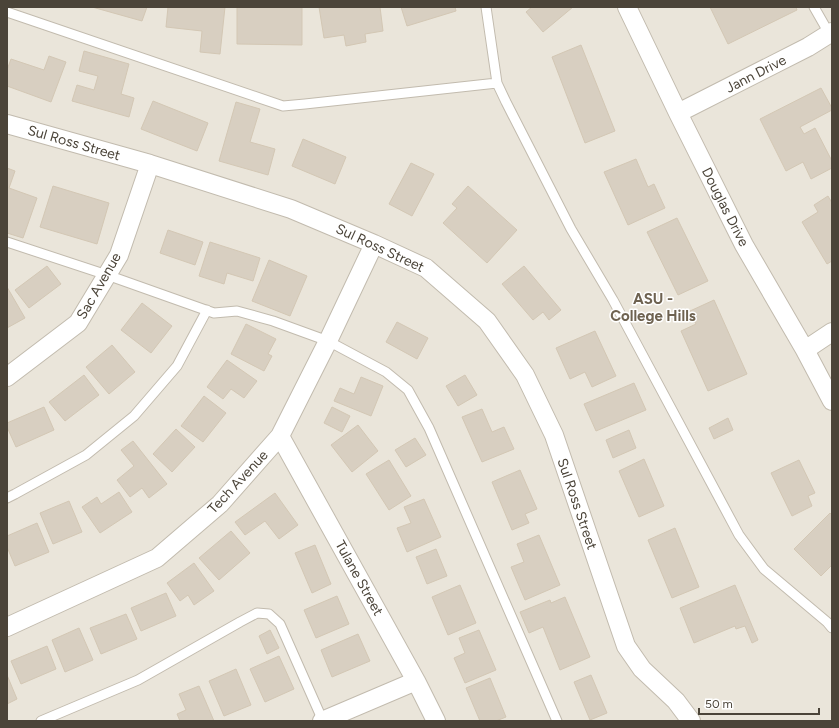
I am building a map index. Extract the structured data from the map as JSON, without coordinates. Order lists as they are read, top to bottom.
{
  "streets": {
    "street": [
      "Jann Drive",
      "Sul Ross Street",
      "Douglas Drive",
      "Sac Avenue",
      "Tech Avenue",
      "Tulane Street"
    ]
  },
  "crossings": [
    ["Jann Drive", "Douglas Drive"],
    ["Sul Ross Street", "Sac Avenue"],
    ["Sul Ross Street", "Tech Avenue"],
    ["Tech Avenue", "Tulane Street"]
  ],
  "districts": ["ASU - College Hills"],
  "scale_bar": "50 m"
}
